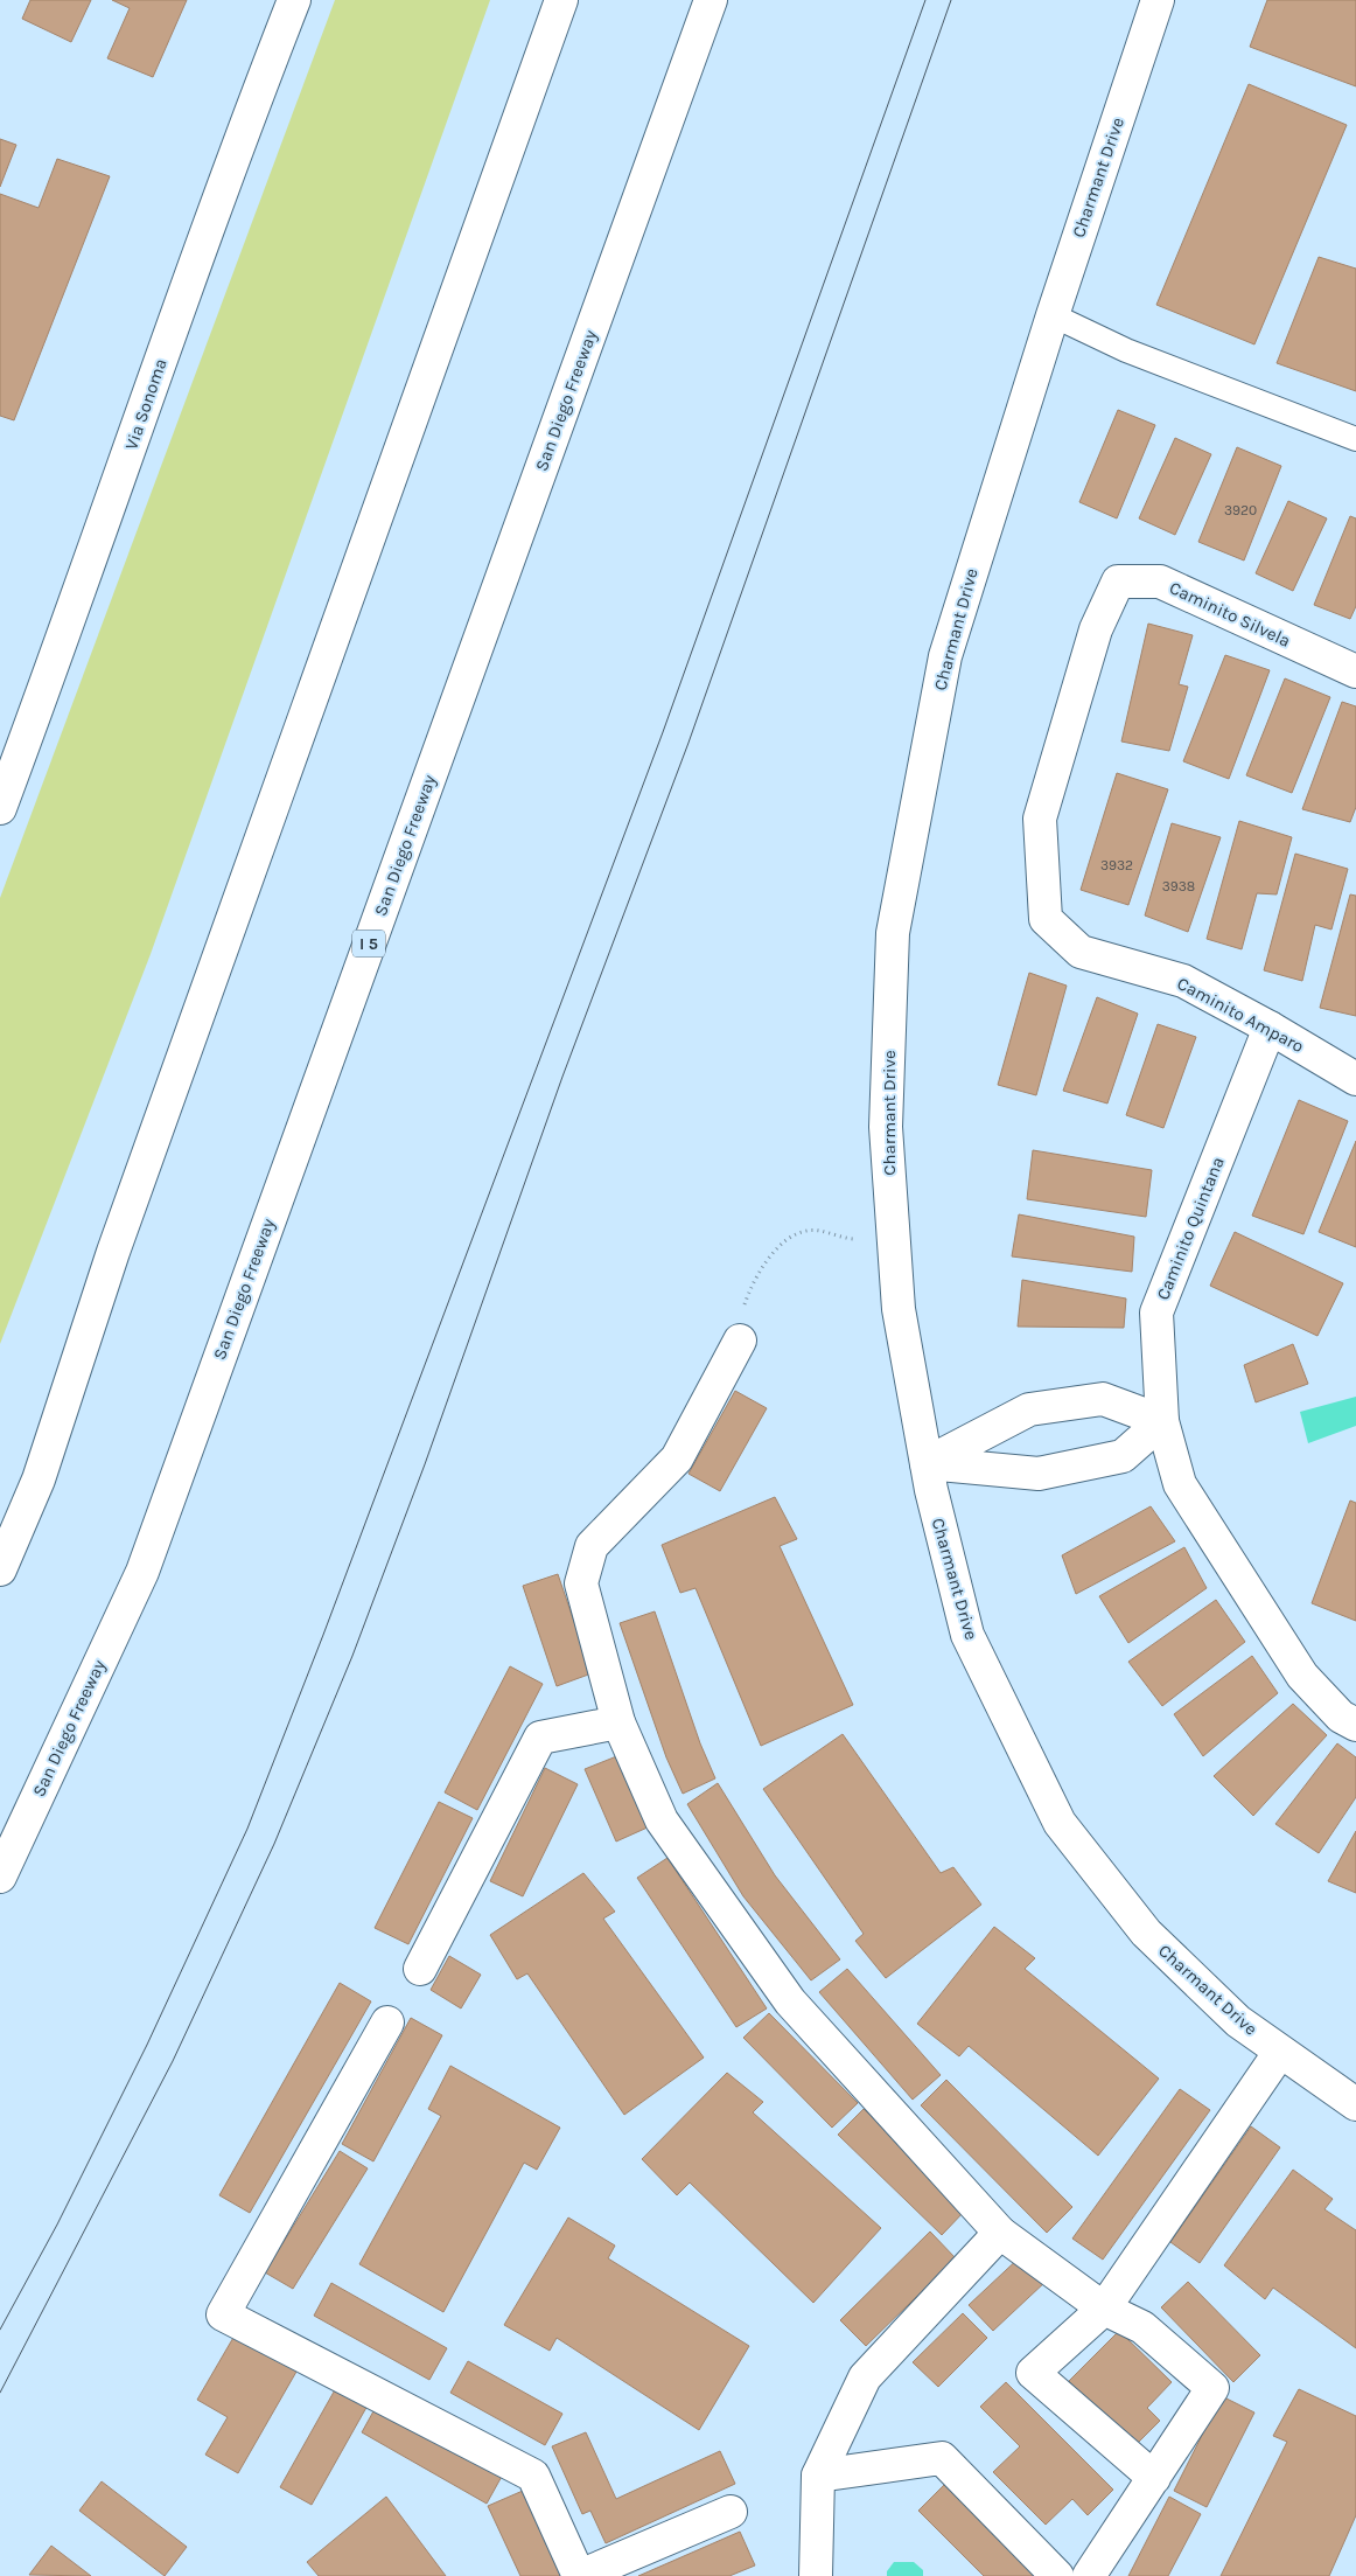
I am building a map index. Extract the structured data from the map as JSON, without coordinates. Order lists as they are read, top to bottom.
{
  "streets": {
    "main road": [
      "Charmant Drive",
      "San Diego Freeway",
      "Via Sonoma",
      "Caminito Silvela",
      "I 5",
      "Caminito Amparo",
      "Caminito Quintana"
    ]
  },
  "crossings": [
    ["Caminito Silvela", "Caminito Amparo"],
    ["Caminito Amparo", "Caminito Quintana"]
  ],
  "house_numbers": ["3920", "3932", "3938"]
}
